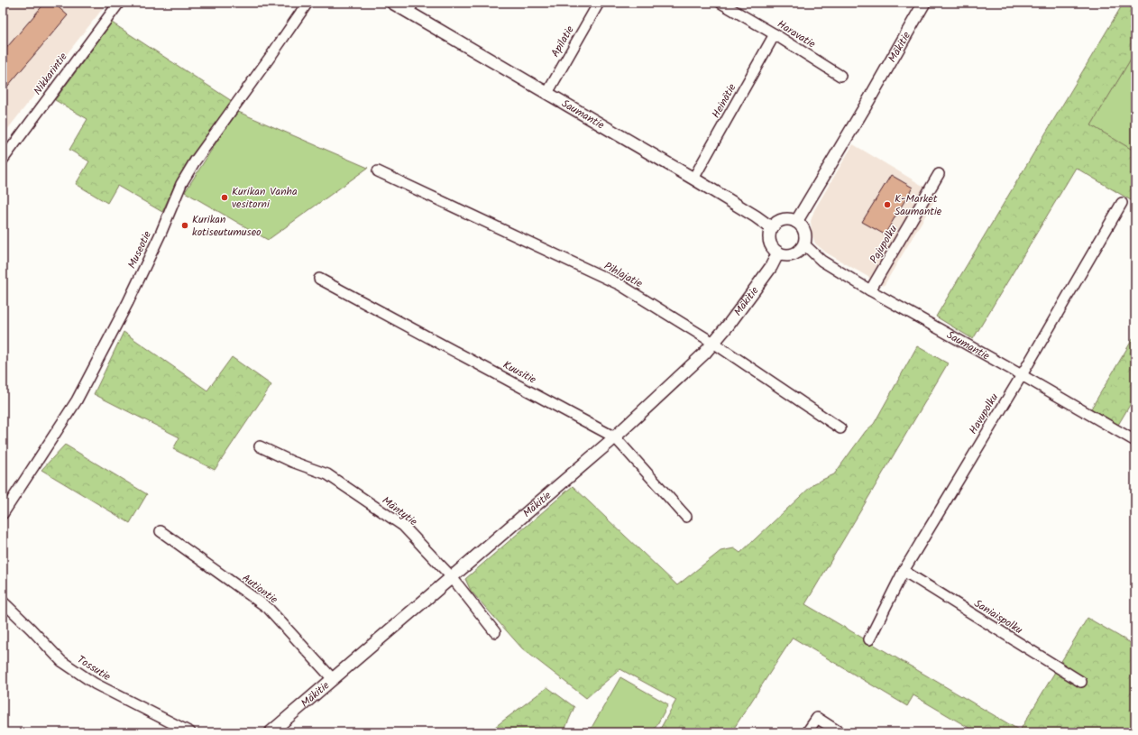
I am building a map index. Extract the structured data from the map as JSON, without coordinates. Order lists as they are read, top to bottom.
{
  "streets": {
    "street": [
      "Haravatie",
      "Apilatie",
      "Mäkitie",
      "Nikkarintie",
      "Heinätie",
      "Saumantie",
      "Pajupolku",
      "Museotie",
      "Pihlajatie",
      "Kuusitie",
      "Havupolku",
      "Mäntytie",
      "Autiontie",
      "Saniaispolku",
      "Tossutie"
    ]
  },
  "crossings": [
    ["Haravatie", "Heinätie"],
    ["Apilatie", "Saumantie"],
    ["Mäkitie", "Saumantie"],
    ["Mäkitie", "Pihlajatie"],
    ["Mäkitie", "Kuusitie"],
    ["Mäkitie", "Mäntytie"],
    ["Mäkitie", "Autiontie"],
    ["Heinätie", "Saumantie"],
    ["Saumantie", "Pajupolku"],
    ["Saumantie", "Havupolku"],
    ["Havupolku", "Saniaispolku"]
  ],
  "places": ["Kurikan Vanha vesitorni", "K-Market Saumantie", "Kurikan kotiseutumuseo"]
}
